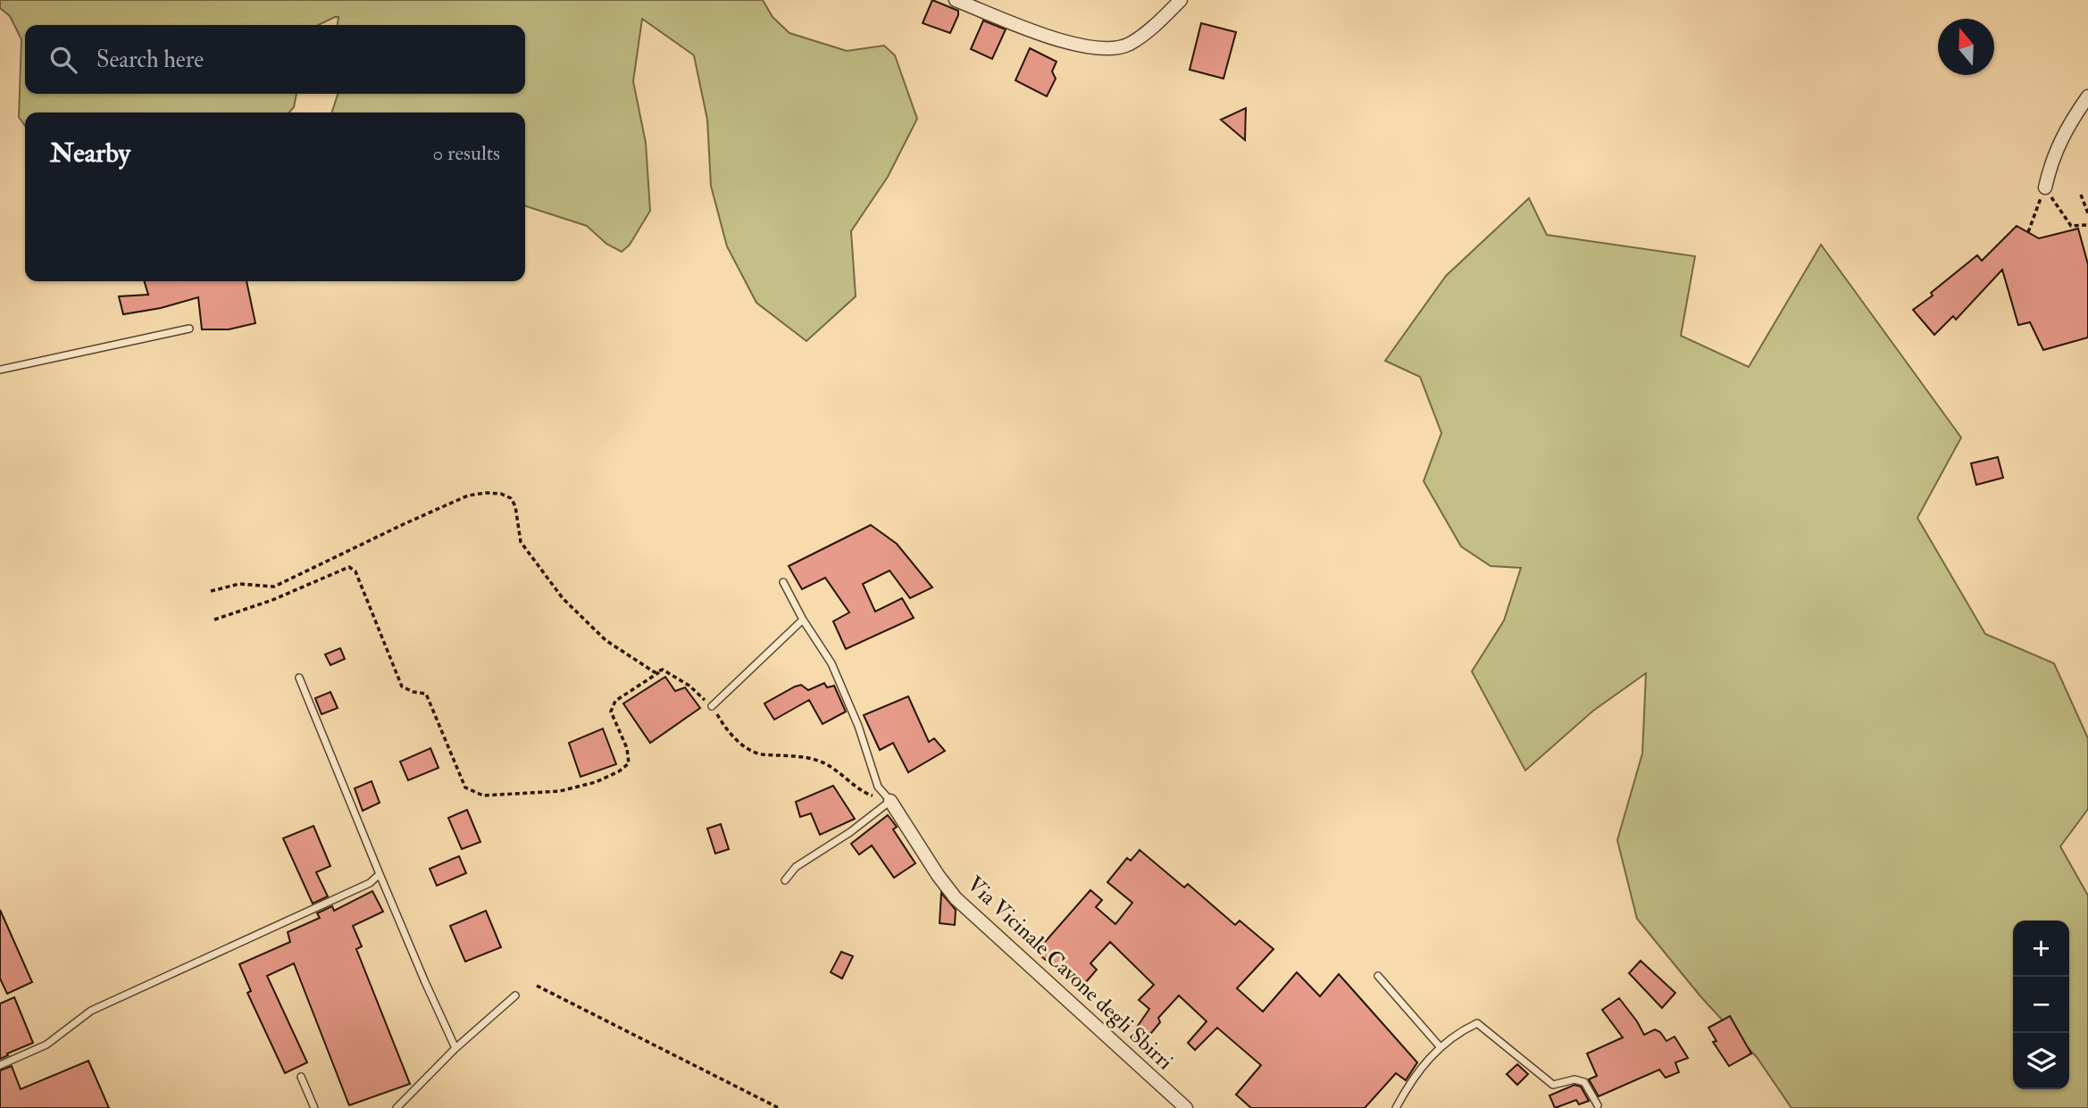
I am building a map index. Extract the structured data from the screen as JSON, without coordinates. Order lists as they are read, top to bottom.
{
  "streets": {
    "street": ["Via Vicinale Cavone degli Sbirri"]
  },
  "north": "top",
  "page": {
    "search": "Search here",
    "heading": ["Nearby", "0 results"],
    "map_buttons": ["+", "−"]
  }
}
